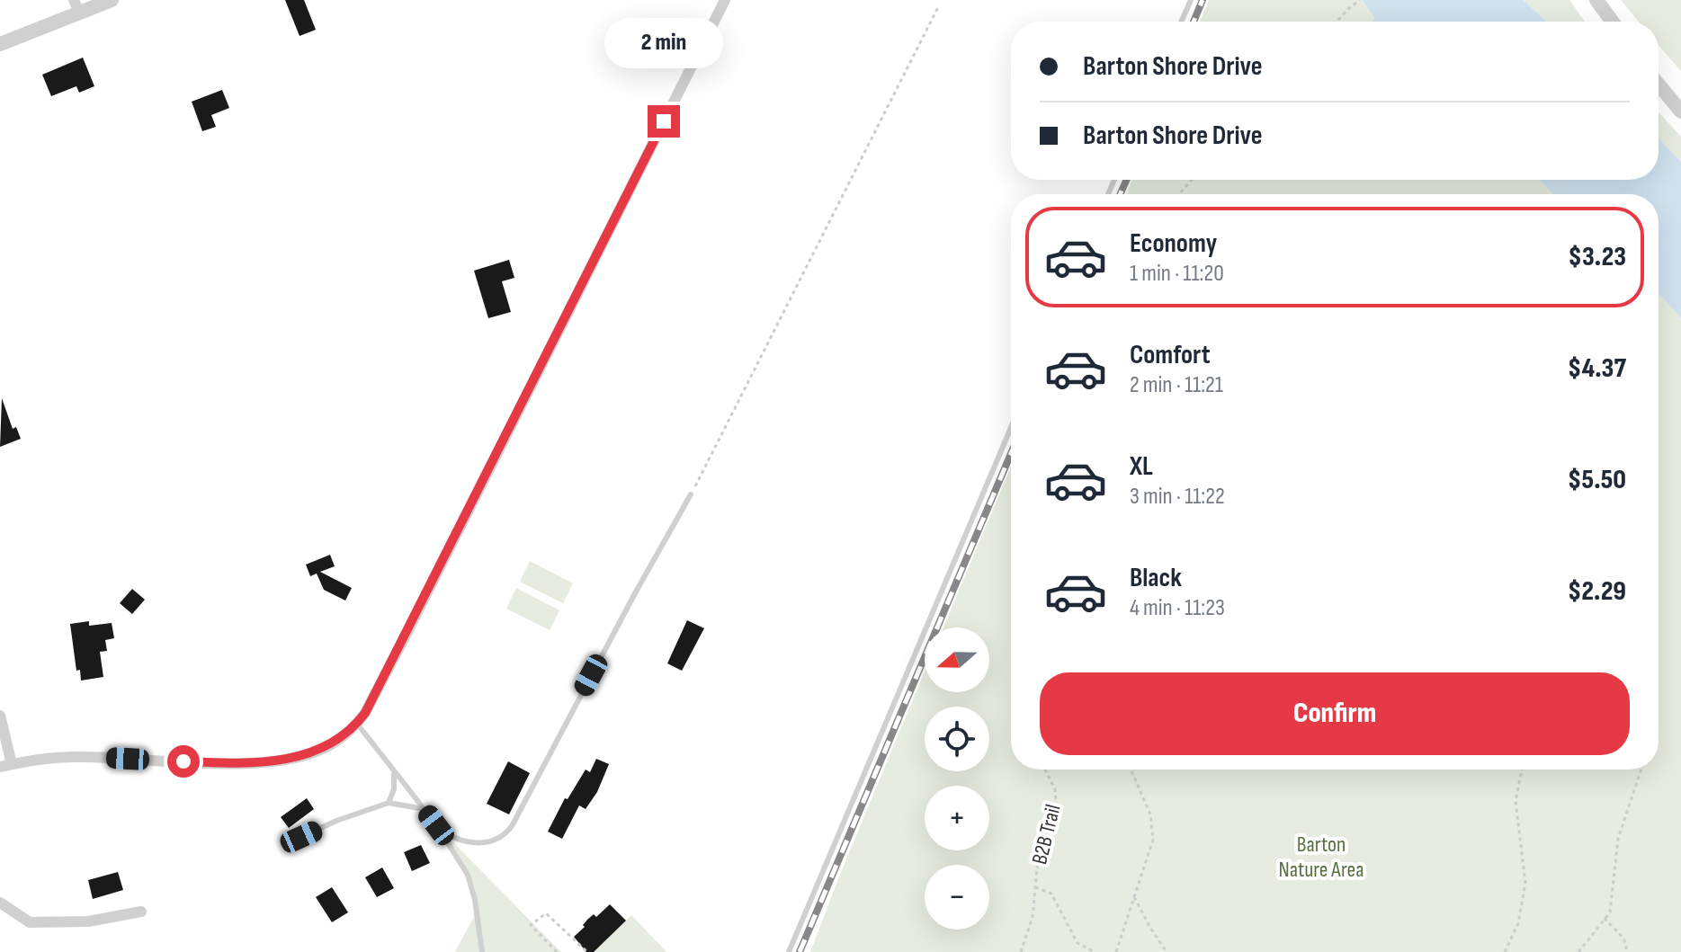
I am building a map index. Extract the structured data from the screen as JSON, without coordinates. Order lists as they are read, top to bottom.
{
  "streets": {
    "path": ["B2B Trail"]
  },
  "parks": ["Barton Nature Area"],
  "north": "left",
  "page": {
    "bubble": "2 min",
    "banner": ["Barton Shore Drive", "Barton Shore Drive"],
    "list": [
      {
        "name": "Economy",
        "note": "1 min · 11:20",
        "value": "$3.23"
      },
      {
        "name": "Comfort",
        "note": "2 min · 11:21",
        "value": "$4.37"
      },
      {
        "name": "XL",
        "note": "3 min · 11:22",
        "value": "$5.50"
      },
      {
        "name": "Black",
        "note": "4 min · 11:23",
        "value": "$2.29"
      }
    ],
    "map_buttons": ["+", "−"],
    "buttons": "Confirm"
  }
}
